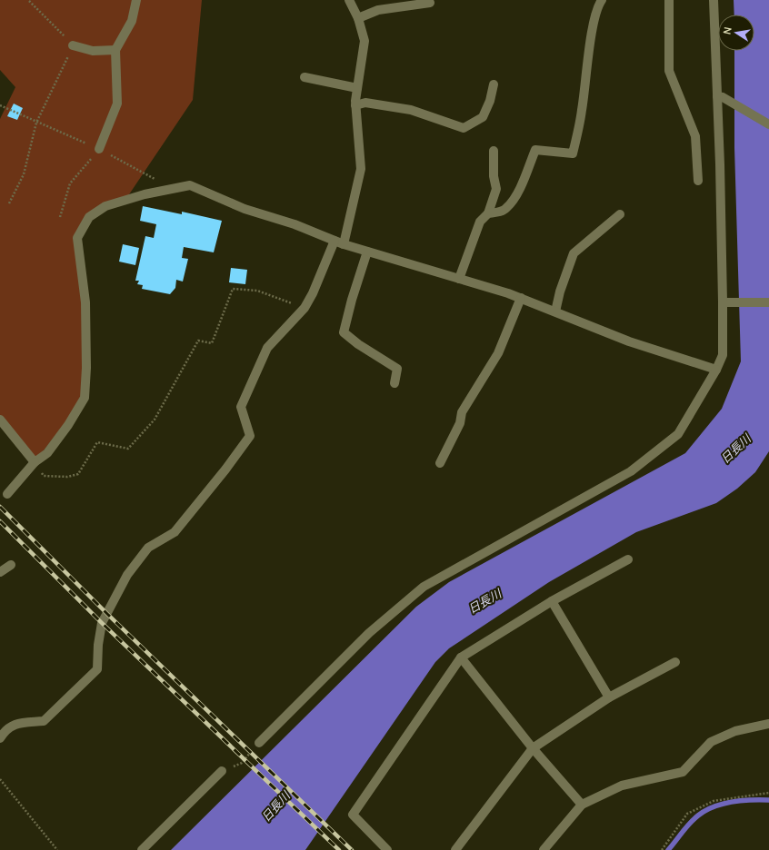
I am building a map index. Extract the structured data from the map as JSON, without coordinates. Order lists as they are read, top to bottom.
{
  "water": ["日長川"],
  "north": "left"
}
